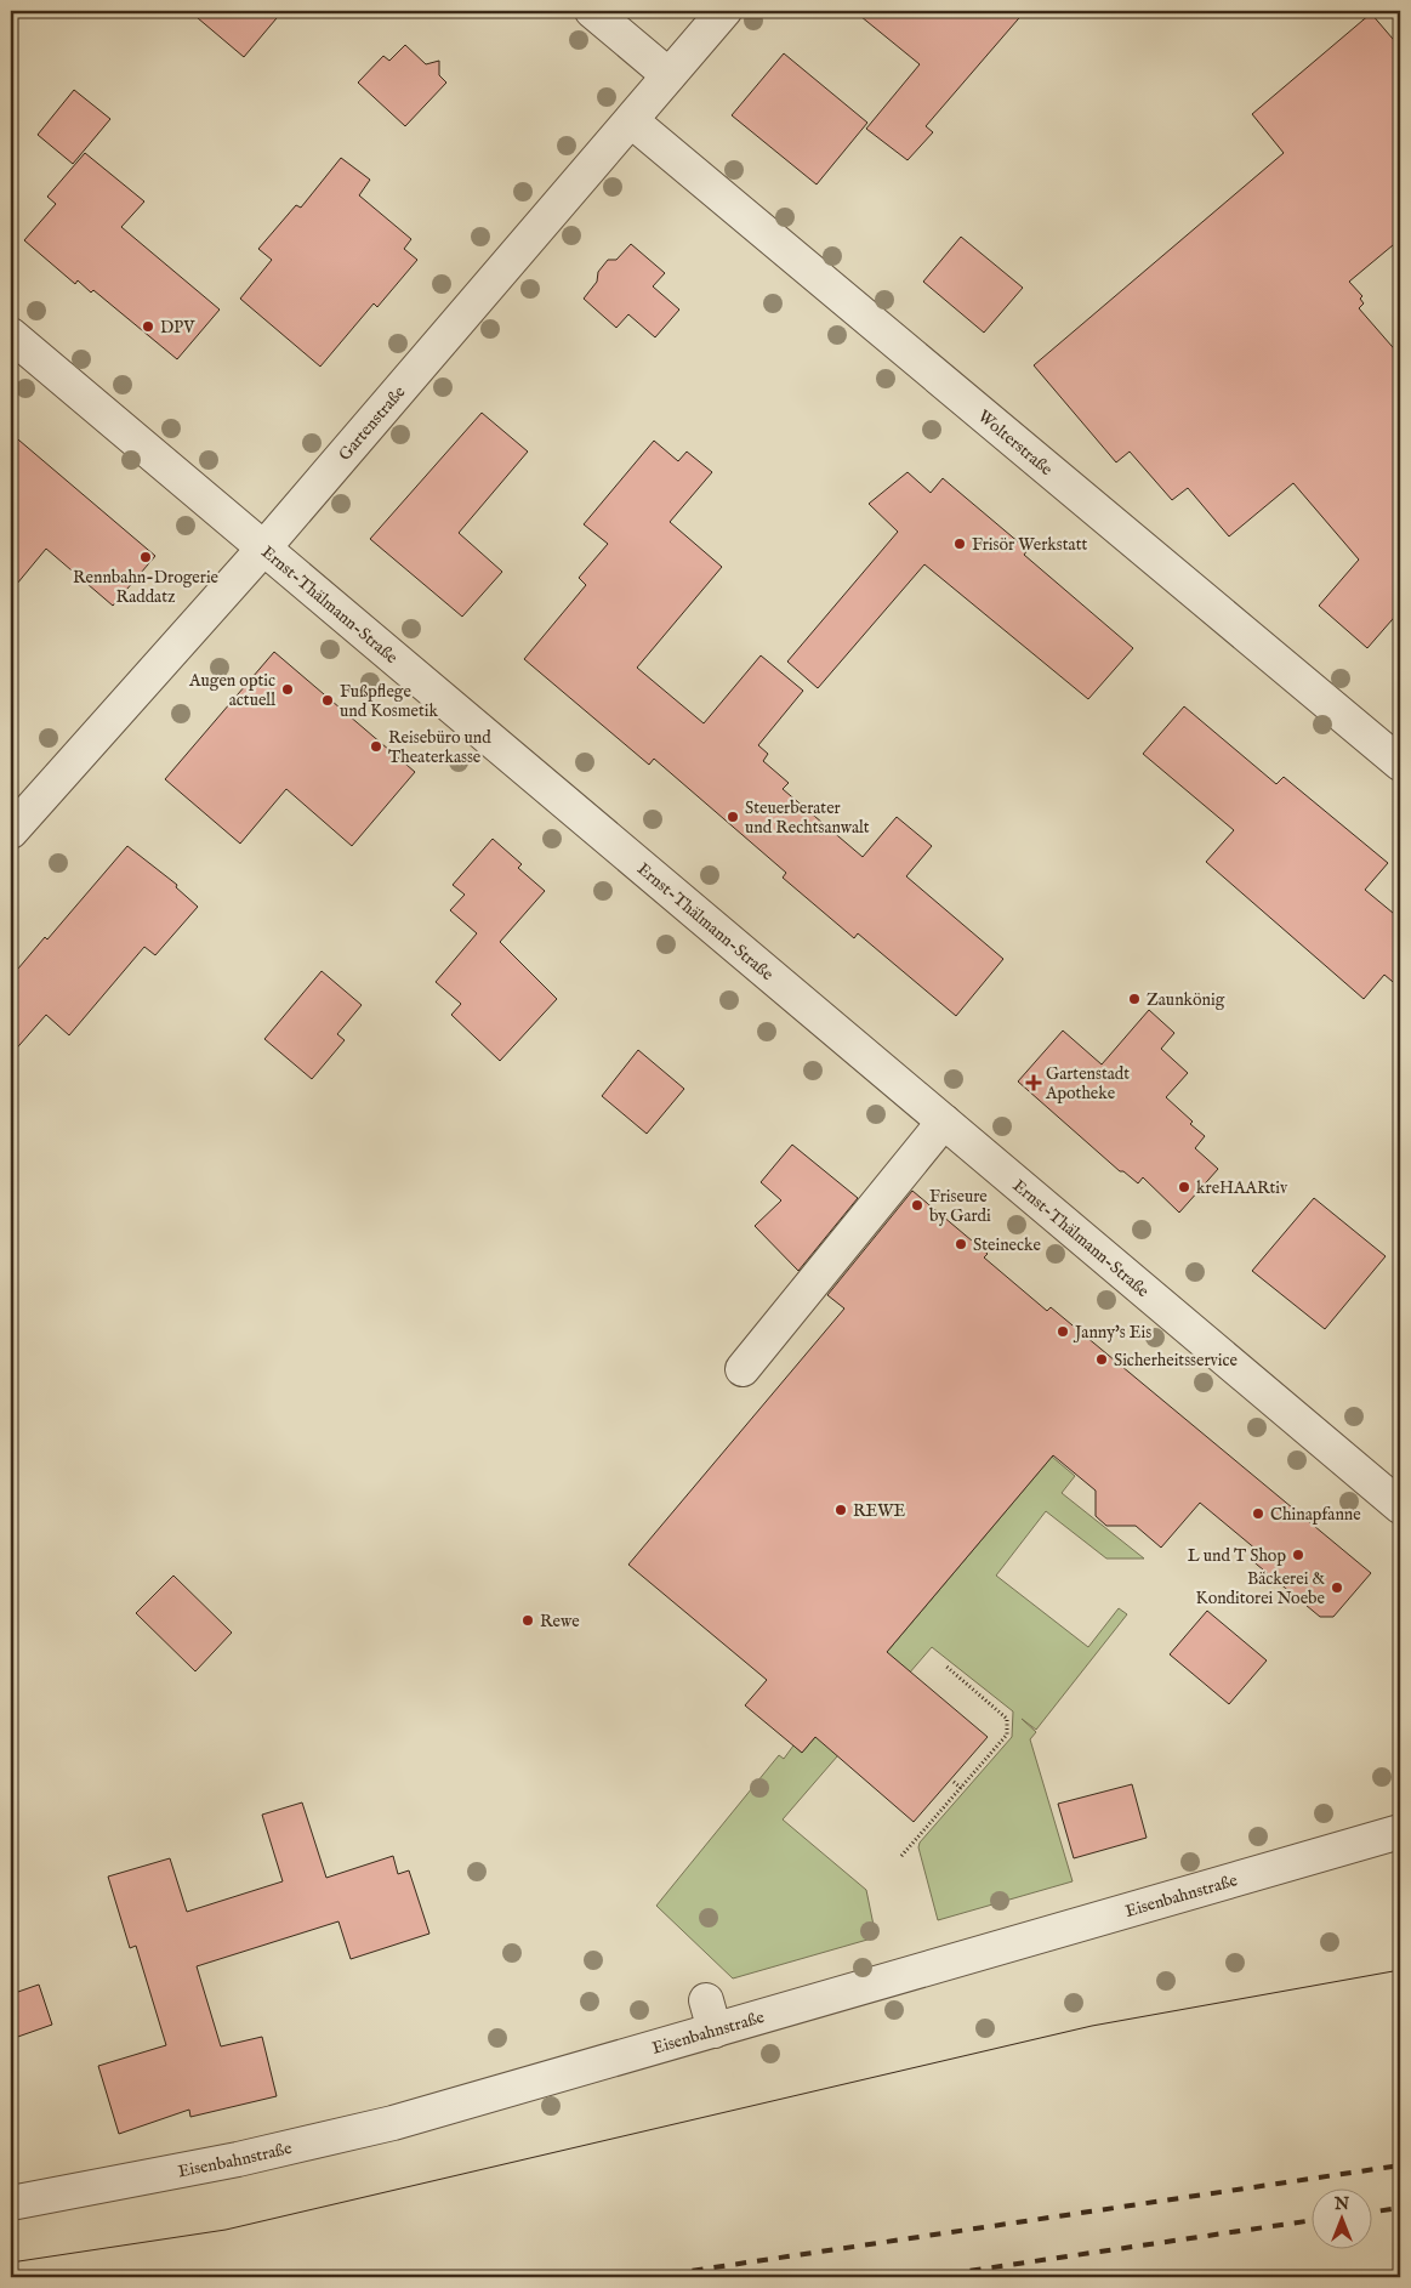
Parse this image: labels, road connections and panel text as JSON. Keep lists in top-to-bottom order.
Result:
{
  "streets": {
    "street": [
      "Gartenstraße",
      "Wolterstraße",
      "Ernst-Thälmann-Straße",
      "Eisenbahnstraße"
    ]
  },
  "crossings": [
    ["Gartenstraße", "Wolterstraße"],
    ["Gartenstraße", "Ernst-Thälmann-Straße"]
  ],
  "places": {
    "other": [
      "DPV",
      "Frisör Werkstatt",
      "Rennbahn-Drogerie Raddatz",
      "Augen optic actuell",
      "Fußpflege und Kosmetik",
      "Reisebüro und Theaterkasse",
      "Steuerberater und Rechtsanwalt",
      "Zaunkönig",
      "kreHAARtiv",
      "Friseure by Gardi",
      "Steinecke",
      "Janny's Eis",
      "Sicherheitsservice",
      "REWE",
      "Chinapfanne",
      "L und T Shop",
      "Bäckerei & Konditorei Noebe",
      "Rewe"
    ],
    "health": ["Gartenstadt Apotheke"]
  },
  "north": "top"
}
